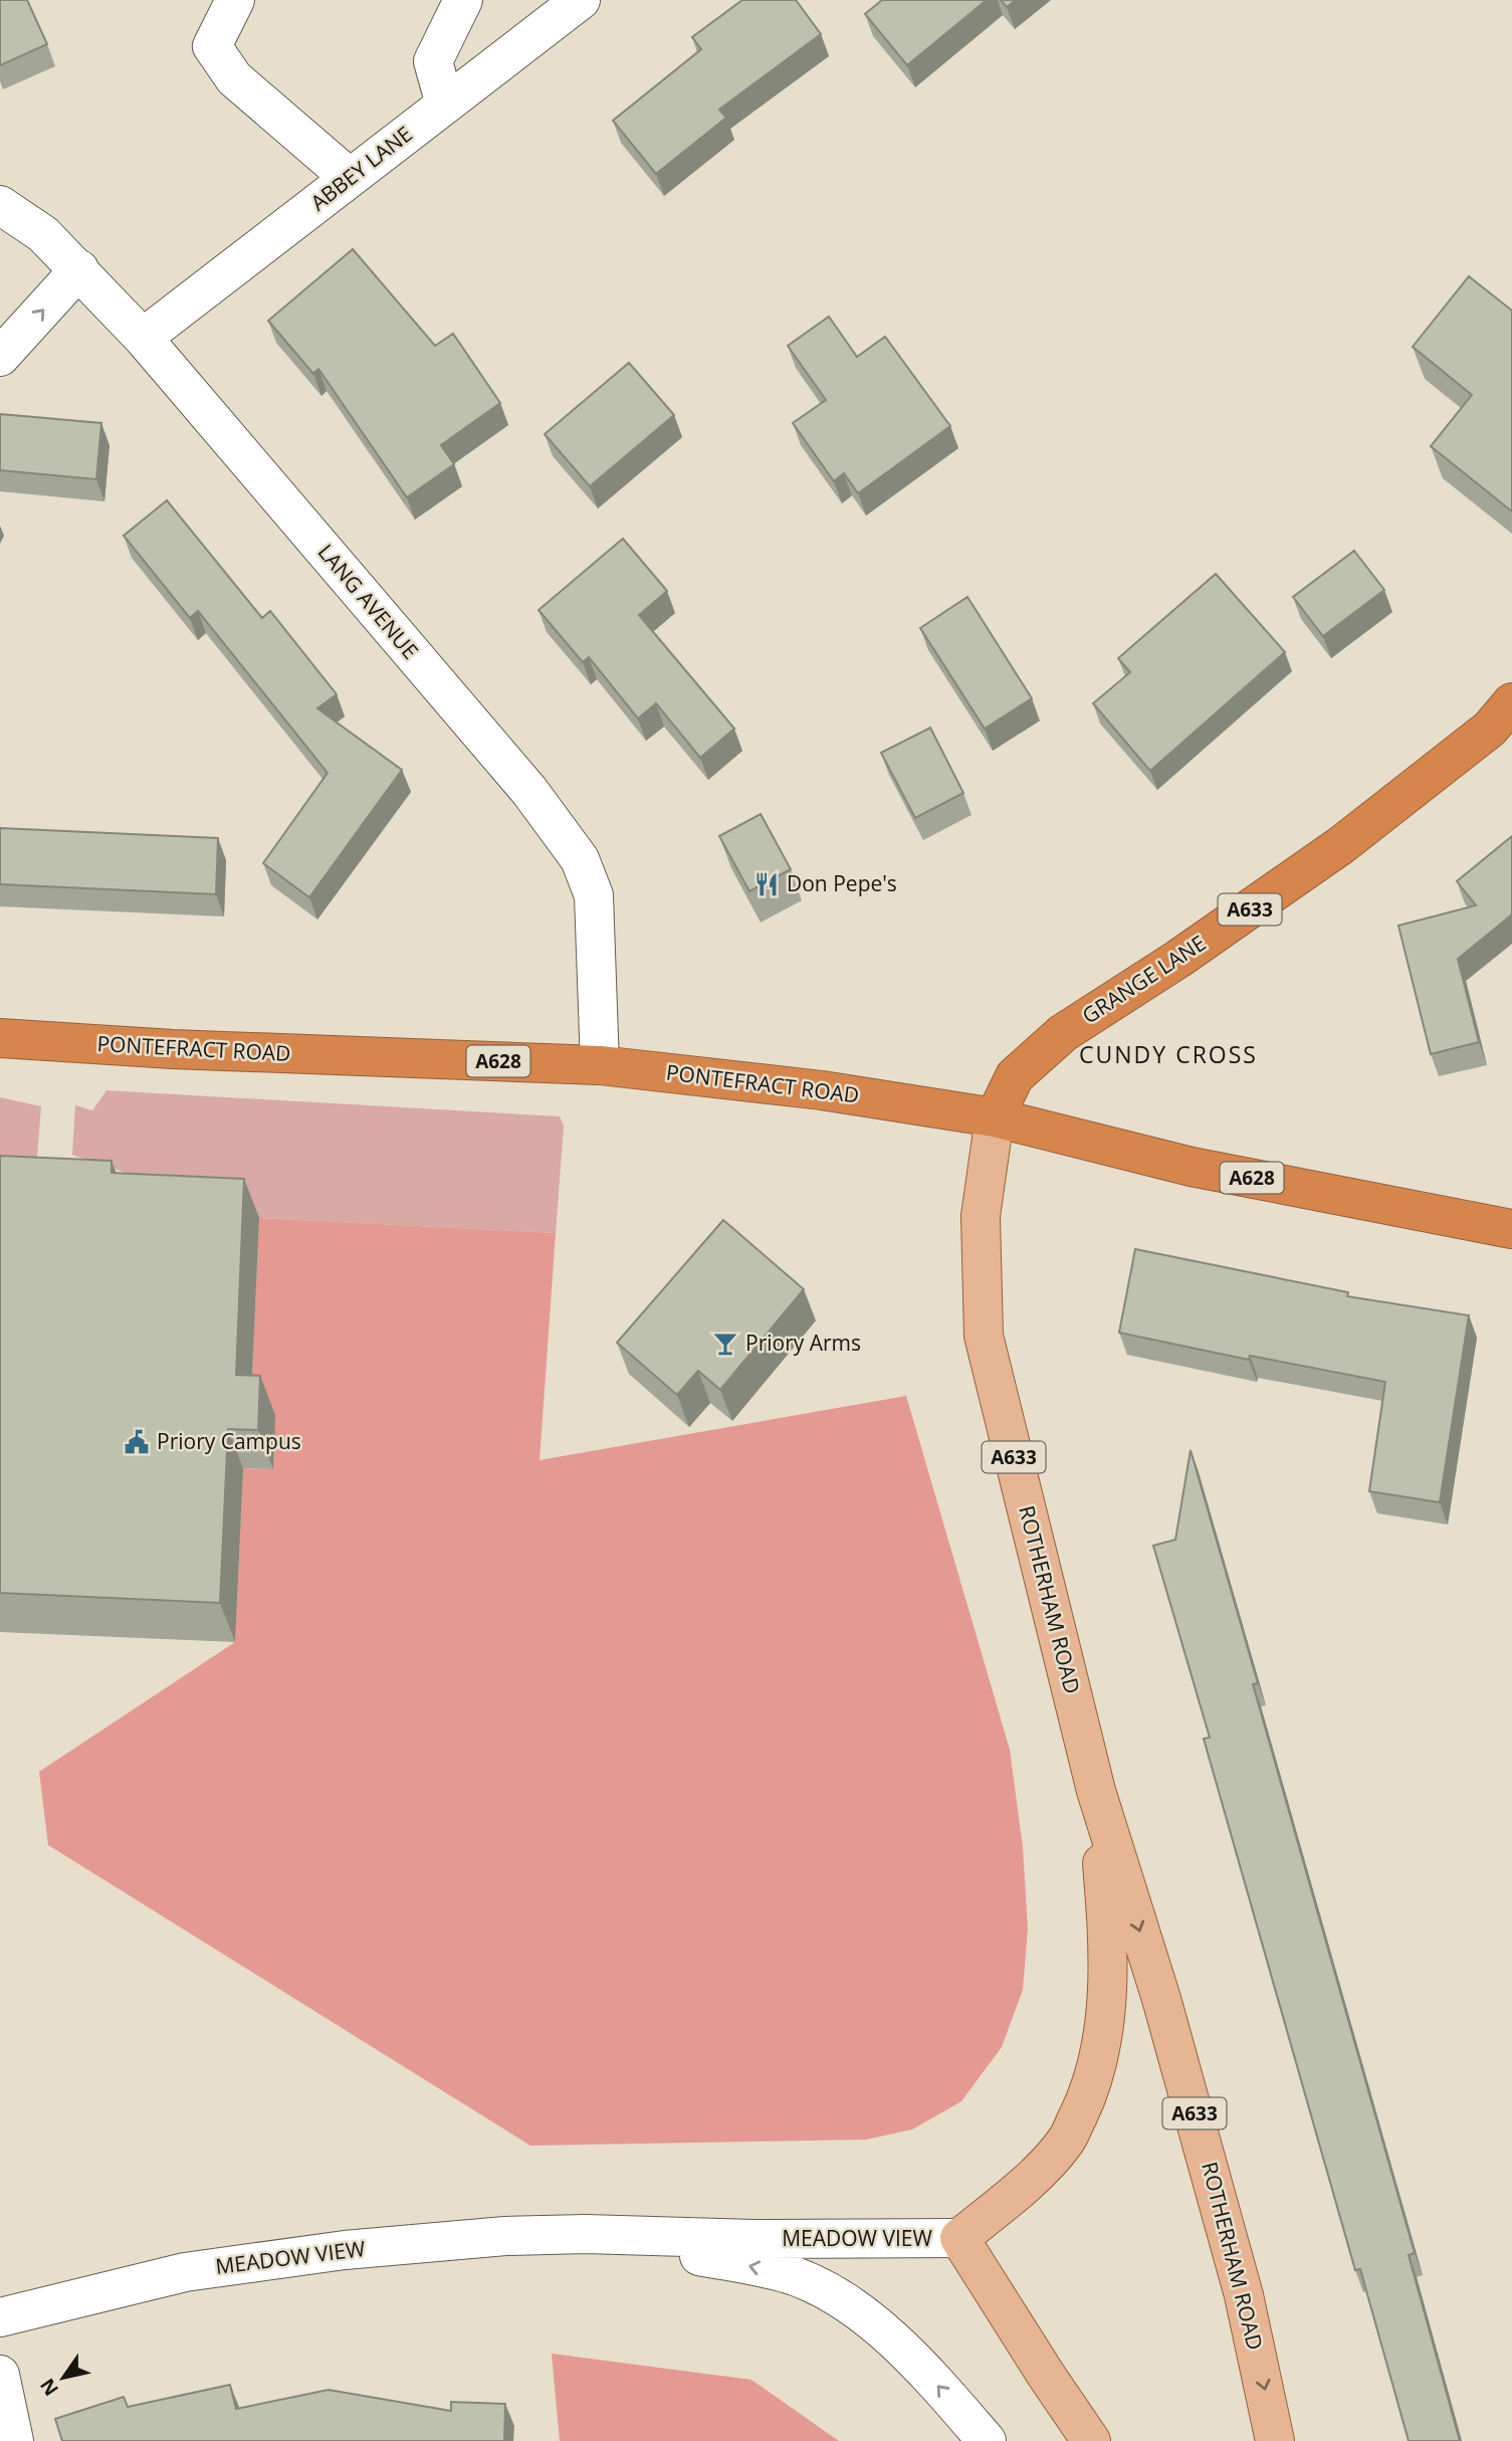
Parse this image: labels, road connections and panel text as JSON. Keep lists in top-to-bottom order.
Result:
{
  "streets": {
    "highway": [
      "A633",
      "GRANGE LANE",
      "PONTEFRACT ROAD",
      "A628"
    ],
    "main road": ["ROTHERHAM ROAD"],
    "street": ["ABBEY LANE", "LANG AVENUE", "MEADOW VIEW"]
  },
  "crossings": [
    ["ABBEY LANE", "LANG AVENUE"],
    ["LANG AVENUE", "PONTEFRACT ROAD"],
    ["GRANGE LANE", "PONTEFRACT ROAD"],
    ["GRANGE LANE", "ROTHERHAM ROAD"],
    ["PONTEFRACT ROAD", "ROTHERHAM ROAD"],
    ["ROTHERHAM ROAD", "MEADOW VIEW"]
  ],
  "districts": ["CUNDY CROSS"],
  "places": {
    "restaurant": ["Don Pepe's"],
    "bar": ["Priory Arms"],
    "public building": ["Priory Campus"]
  },
  "north": "bottom left"
}
